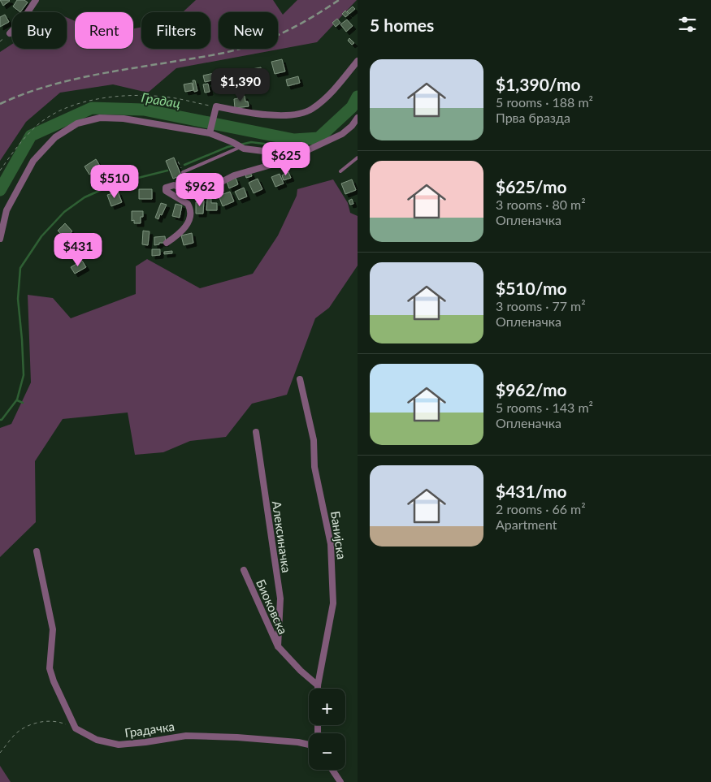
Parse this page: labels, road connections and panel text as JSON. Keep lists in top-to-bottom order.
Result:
{
  "streets": {
    "street": [
      "Банијска",
      "Алексиначка",
      "Биоковска",
      "Градачка"
    ]
  },
  "crossings": [
    ["Банијска", "Биоковска"],
    ["Алексиначка", "Биоковска"]
  ],
  "water": ["Градац"],
  "page": {
    "heading": "5 homes",
    "chip": [
      "Buy",
      "Rent",
      "Filters",
      "New"
    ],
    "list": [
      {
        "name": "$1,390/mo",
        "note": "5 rooms · 188 m² · Прва бразда"
      },
      {
        "name": "$625/mo",
        "note": "3 rooms · 80 m² · Опленачка"
      },
      {
        "name": "$510/mo",
        "note": "3 rooms · 77 m² · Опленачка"
      },
      {
        "name": "$962/mo",
        "note": "5 rooms · 143 m² · Опленачка"
      },
      {
        "name": "$431/mo",
        "note": "2 rooms · 66 m² · Apartment"
      }
    ],
    "price": [
      "$1,390",
      "$625",
      "$510",
      "$962",
      "$431"
    ],
    "map_buttons": ["+", "−"]
  }
}
